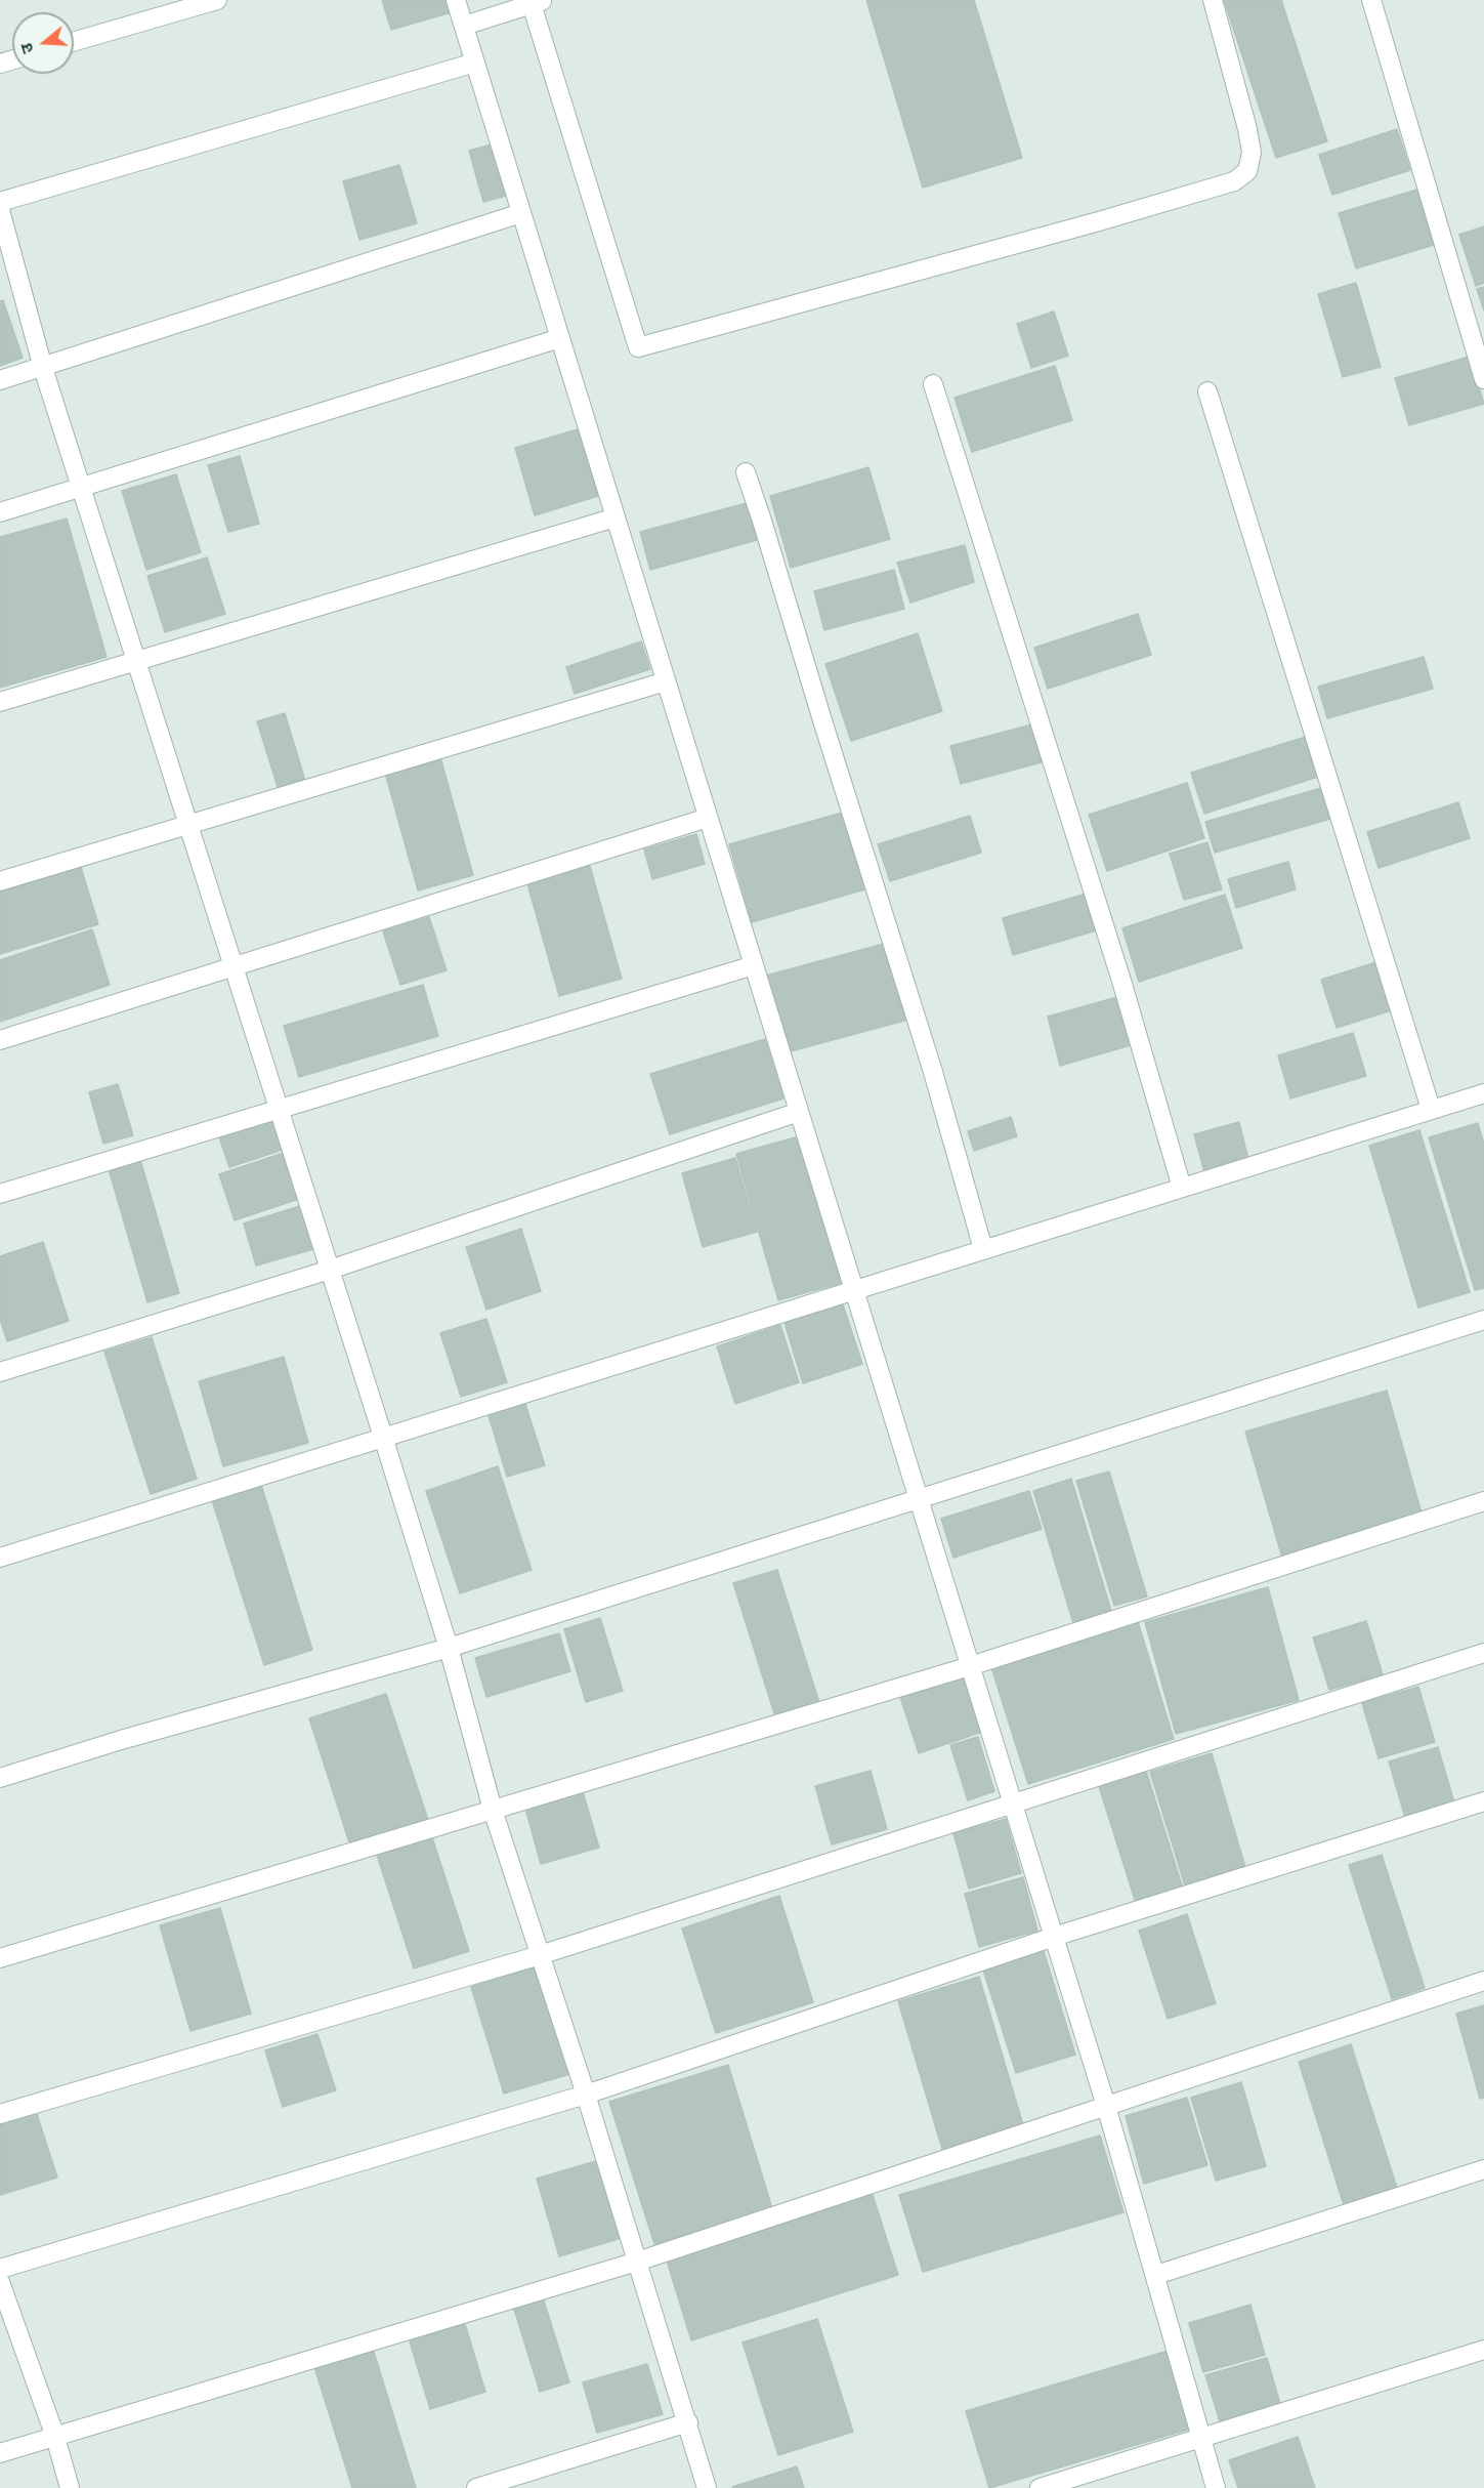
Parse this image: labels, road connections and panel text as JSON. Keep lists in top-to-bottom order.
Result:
{
  "north": "left"
}
